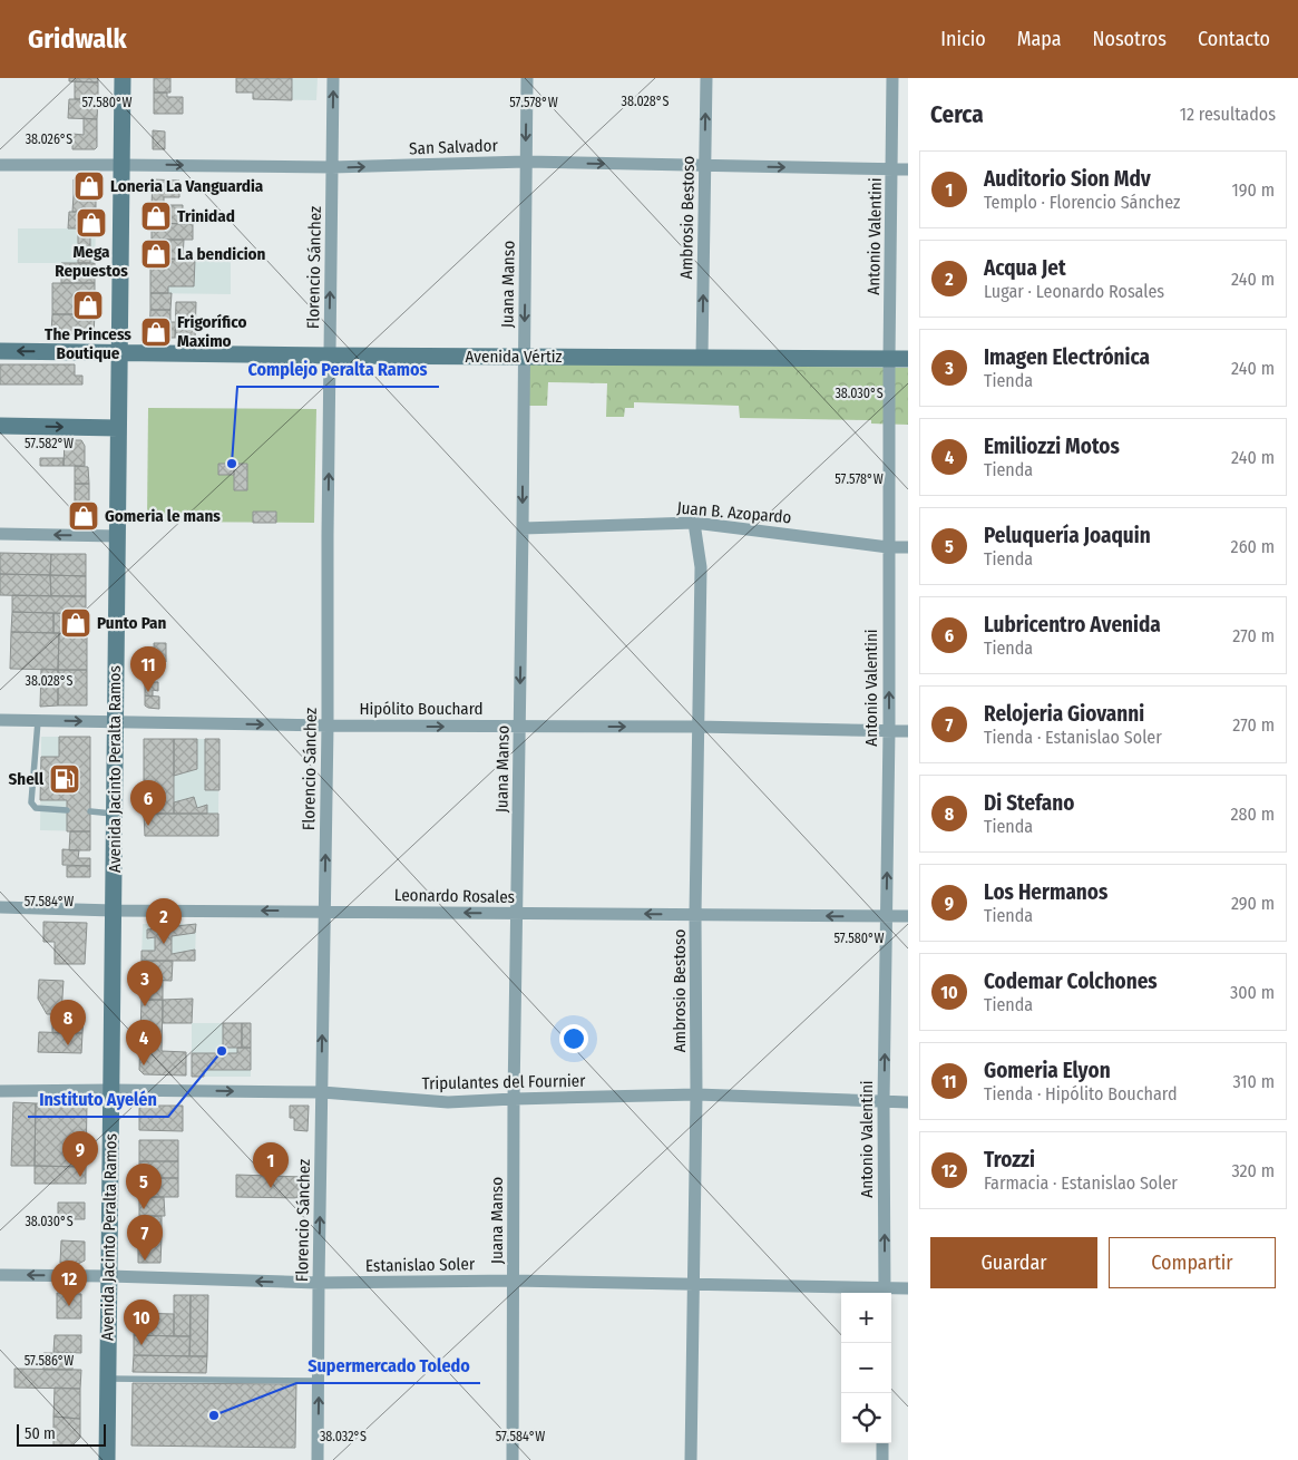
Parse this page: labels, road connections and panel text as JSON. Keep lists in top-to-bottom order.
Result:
{
  "streets": {
    "main road": ["Avenida Vértiz", "Avenida Jacinto Peralta Ramos"],
    "street": [
      "San Salvador",
      "Ambrosio Bestoso",
      "Antonio Valentini",
      "Florencio Sánchez",
      "Juana Manso",
      "Juan B. Azopardo",
      "Hipólito Bouchard",
      "Leonardo Rosales",
      "Tripulantes del Fournier",
      "Estanislao Soler"
    ]
  },
  "crossings": [
    ["San Salvador", "Ambrosio Bestoso"],
    ["San Salvador", "Antonio Valentini"],
    ["San Salvador", "Florencio Sánchez"],
    ["San Salvador", "Juana Manso"],
    ["San Salvador", "Avenida Jacinto Peralta Ramos"],
    ["Ambrosio Bestoso", "Avenida Vértiz"],
    ["Ambrosio Bestoso", "Juan B. Azopardo"],
    ["Ambrosio Bestoso", "Hipólito Bouchard"],
    ["Ambrosio Bestoso", "Leonardo Rosales"],
    ["Ambrosio Bestoso", "Tripulantes del Fournier"],
    ["Ambrosio Bestoso", "Estanislao Soler"],
    ["Antonio Valentini", "Avenida Vértiz"],
    ["Antonio Valentini", "Juan B. Azopardo"],
    ["Antonio Valentini", "Hipólito Bouchard"],
    ["Antonio Valentini", "Leonardo Rosales"],
    ["Antonio Valentini", "Tripulantes del Fournier"],
    ["Antonio Valentini", "Estanislao Soler"],
    ["Florencio Sánchez", "Avenida Vértiz"],
    ["Florencio Sánchez", "Hipólito Bouchard"],
    ["Florencio Sánchez", "Leonardo Rosales"],
    ["Florencio Sánchez", "Tripulantes del Fournier"],
    ["Florencio Sánchez", "Estanislao Soler"],
    ["Juana Manso", "Avenida Vértiz"],
    ["Juana Manso", "Juan B. Azopardo"],
    ["Juana Manso", "Hipólito Bouchard"],
    ["Juana Manso", "Leonardo Rosales"],
    ["Juana Manso", "Tripulantes del Fournier"],
    ["Juana Manso", "Estanislao Soler"],
    ["Avenida Vértiz", "Avenida Jacinto Peralta Ramos"],
    ["Hipólito Bouchard", "Avenida Jacinto Peralta Ramos"],
    ["Avenida Jacinto Peralta Ramos", "Leonardo Rosales"],
    ["Avenida Jacinto Peralta Ramos", "Tripulantes del Fournier"],
    ["Avenida Jacinto Peralta Ramos", "Estanislao Soler"]
  ],
  "one_way": [
    "San Salvador",
    "Antonio Valentini",
    "Florencio Sánchez",
    "Juana Manso",
    "Hipólito Bouchard",
    "Leonardo Rosales",
    "Estanislao Soler"
  ],
  "places": {
    "shop": [
      "Loneria La Vanguardia",
      "Trinidad",
      "Mega Repuestos",
      "La bendicion",
      "The Princess Boutique",
      "Frigorífico Maximo",
      "Gomeria le mans",
      "Punto Pan"
    ],
    "other": ["Complejo Peralta Ramos", "Instituto Ayelén", "Supermercado Toledo"],
    "fuel station": ["Shell"]
  },
  "scale_bar": "50 m",
  "page": {
    "header": "Gridwalk",
    "nav": [
      "Inicio",
      "Mapa",
      "Nosotros",
      "Contacto"
    ],
    "heading": ["Cerca", "12 resultados"],
    "list": [
      {
        "mark": "1",
        "name": "Auditorio Sion Mdv",
        "note": "Templo · Florencio Sánchez",
        "value": "190 m"
      },
      {
        "mark": "2",
        "name": "Acqua Jet",
        "note": "Lugar · Leonardo Rosales",
        "value": "240 m"
      },
      {
        "mark": "3",
        "name": "Imagen Electrónica",
        "note": "Tienda",
        "value": "240 m"
      },
      {
        "mark": "4",
        "name": "Emiliozzi Motos",
        "note": "Tienda",
        "value": "240 m"
      },
      {
        "mark": "5",
        "name": "Peluquería Joaquin",
        "note": "Tienda",
        "value": "260 m"
      },
      {
        "mark": "6",
        "name": "Lubricentro Avenida",
        "note": "Tienda",
        "value": "270 m"
      },
      {
        "mark": "7",
        "name": "Relojeria Giovanni",
        "note": "Tienda · Estanislao Soler",
        "value": "270 m"
      },
      {
        "mark": "8",
        "name": "Di Stefano",
        "note": "Tienda",
        "value": "280 m"
      },
      {
        "mark": "9",
        "name": "Los Hermanos",
        "note": "Tienda",
        "value": "290 m"
      },
      {
        "mark": "10",
        "name": "Codemar Colchones",
        "note": "Tienda",
        "value": "300 m"
      },
      {
        "mark": "11",
        "name": "Gomeria Elyon",
        "note": "Tienda · Hipólito Bouchard",
        "value": "310 m"
      },
      {
        "mark": "12",
        "name": "Trozzi",
        "note": "Farmacia · Estanislao Soler",
        "value": "320 m"
      }
    ],
    "pins": [
      "11",
      "6",
      "2",
      "3",
      "8",
      "4",
      "9",
      "1",
      "5",
      "7",
      "12",
      "10"
    ],
    "buttons": ["Guardar", "Compartir"],
    "map_buttons": ["+", "−"],
    "scale": "50 m"
  },
  "coordinates": [
    "38.028°S",
    "57.580°W",
    "57.578°W",
    "38.026°S",
    "38.030°S",
    "57.582°W",
    "57.584°W",
    "57.586°W",
    "38.032°S"
  ]
}
